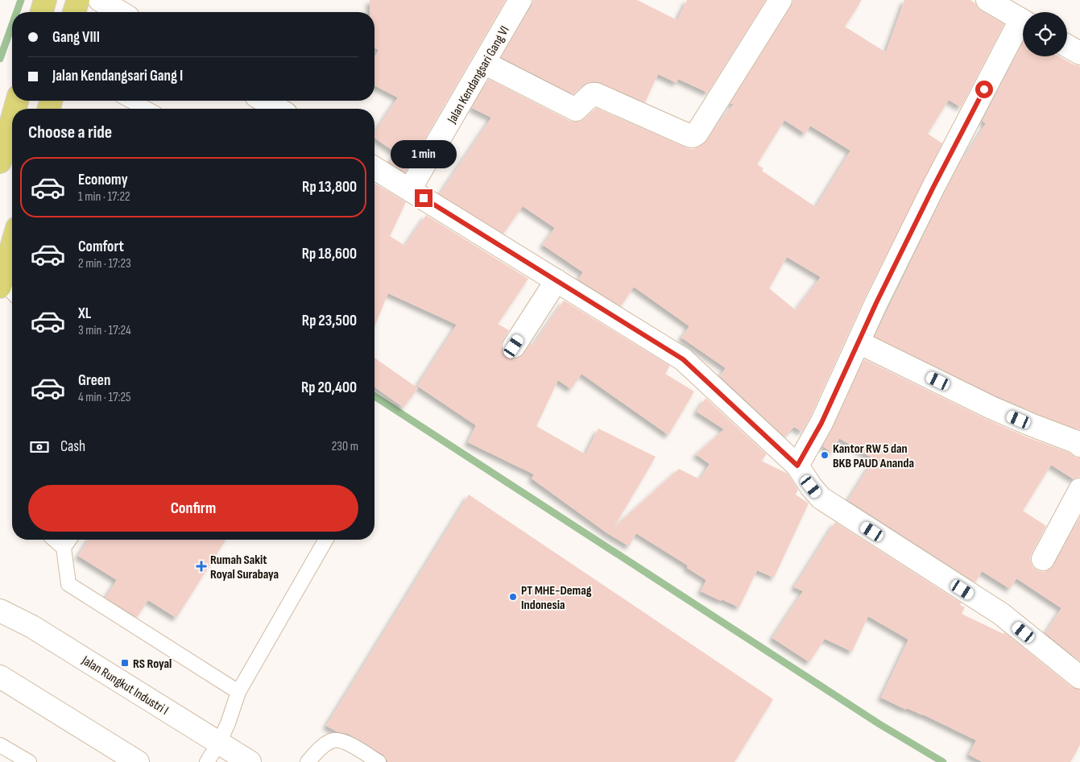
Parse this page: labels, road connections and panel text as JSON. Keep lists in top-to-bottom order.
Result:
{
  "streets": {
    "street": ["Jalan Kendangsari Gang VI", "Jalan Rungkut Industri I"]
  },
  "places": {
    "other": ["Kantor RW 5 dan BKB PAUD Ananda", "PT MHE-Demag Indonesia"],
    "health": ["Rumah Sakit Royal Surabaya"],
    "transit": ["RS Royal"]
  },
  "page": {
    "banner": ["Gang VIII", "Jalan Kendangsari Gang I"],
    "heading": "Choose a ride",
    "bubble": "1 min",
    "list": [
      {
        "name": "Economy",
        "note": "1 min · 17:22",
        "value": "Rp 13,800"
      },
      {
        "name": "Comfort",
        "note": "2 min · 17:23",
        "value": "Rp 18,600"
      },
      {
        "name": "XL",
        "note": "3 min · 17:24",
        "value": "Rp 23,500"
      },
      {
        "name": "Green",
        "note": "4 min · 17:25",
        "value": "Rp 20,400"
      }
    ],
    "pay": ["Cash", "230 m"],
    "buttons": "Confirm"
  }
}
